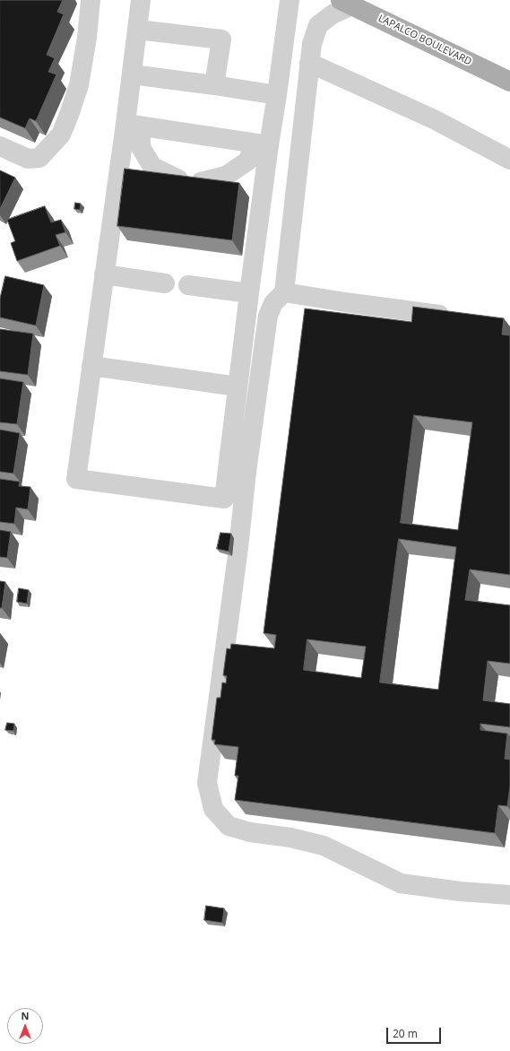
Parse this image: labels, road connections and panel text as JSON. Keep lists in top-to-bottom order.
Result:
{
  "streets": {
    "main road": ["LAPALCO BOULEVARD"]
  },
  "scale_bar": "20 m",
  "north": "top"
}
